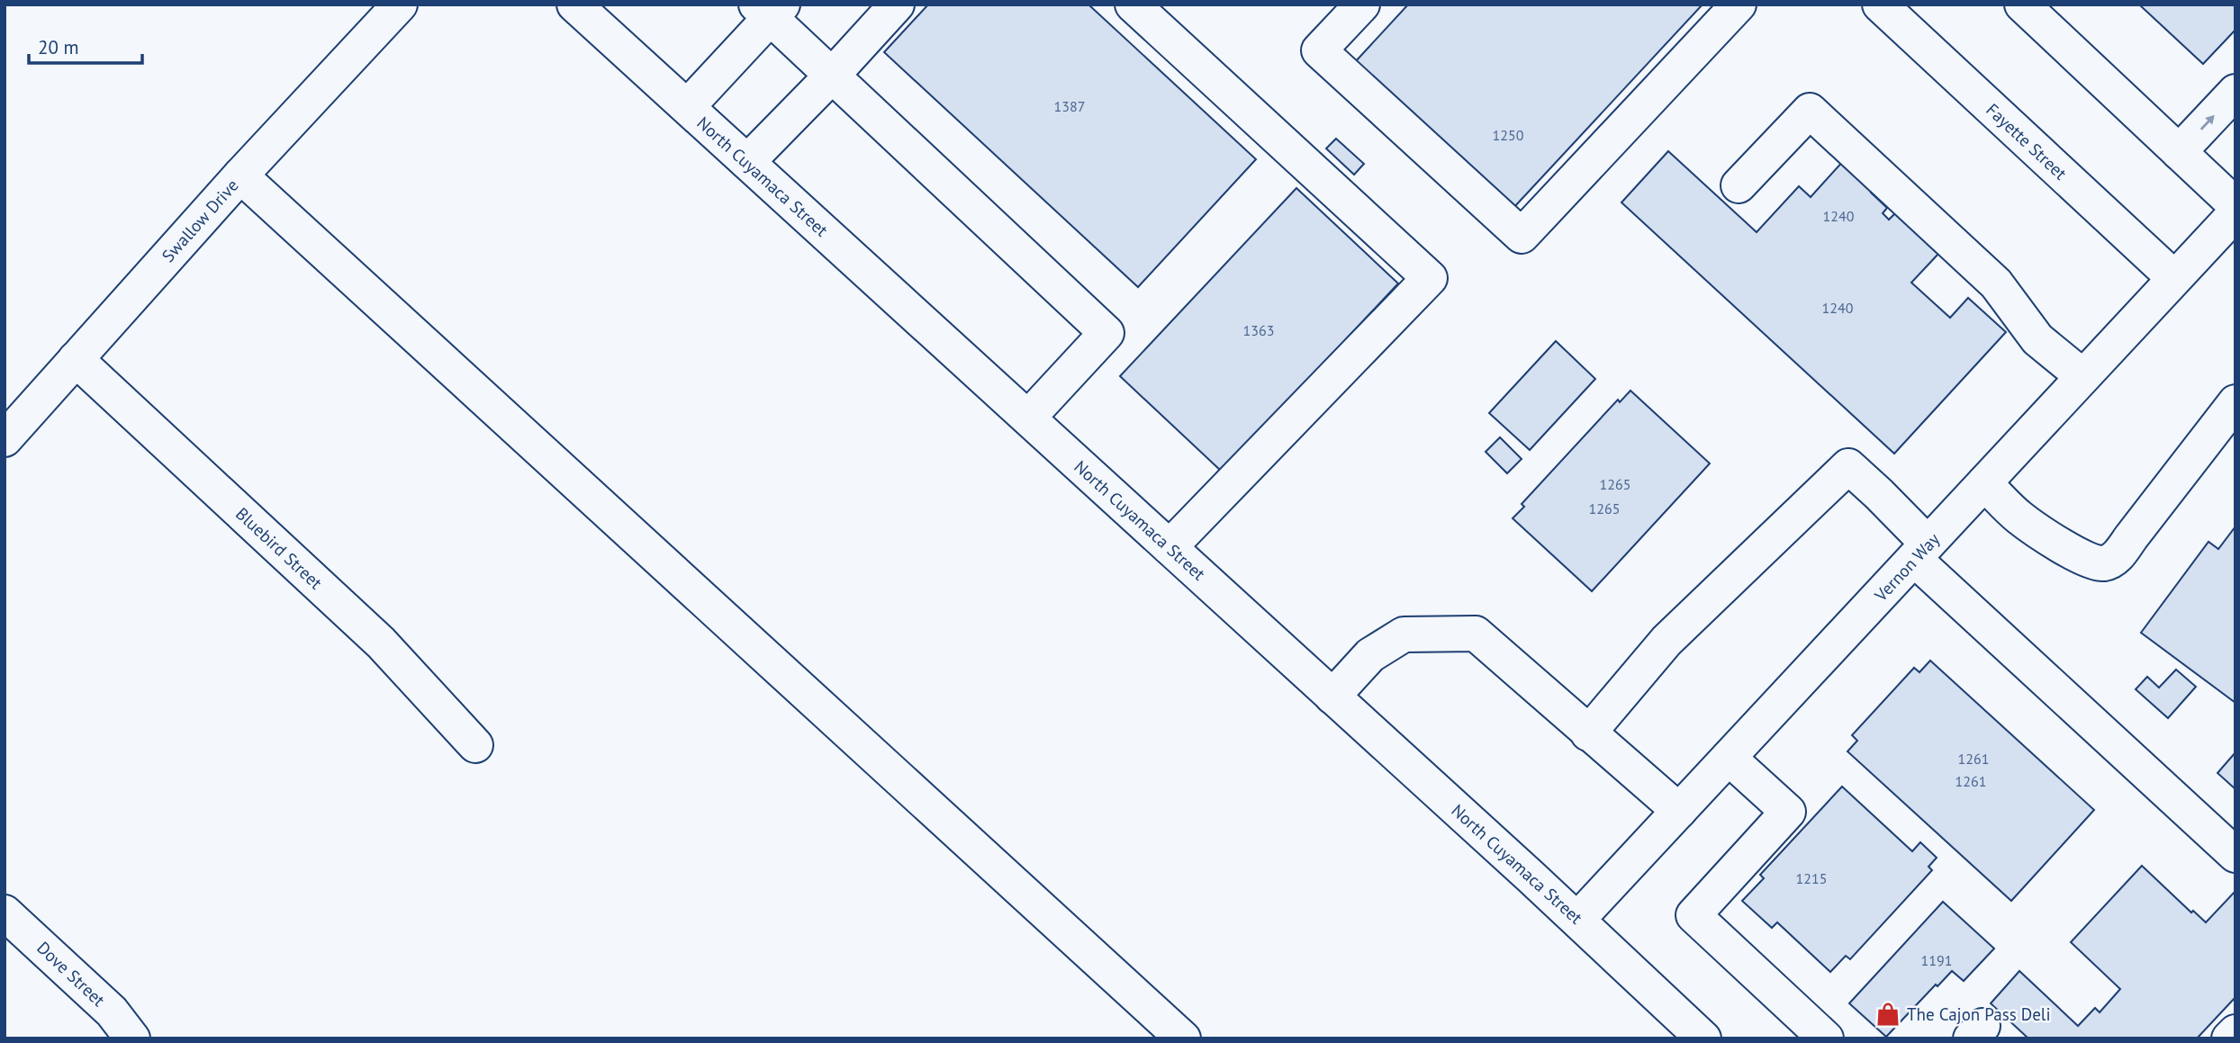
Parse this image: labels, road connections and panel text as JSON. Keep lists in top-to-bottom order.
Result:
{
  "streets": {
    "street": [
      "Fayette Street",
      "North Cuyamaca Street",
      "Swallow Drive",
      "Bluebird Street",
      "Vernon Way",
      "Dove Street"
    ]
  },
  "crossings": [
    ["Fayette Street", "Vernon Way"],
    ["North Cuyamaca Street", "Vernon Way"],
    ["Swallow Drive", "Bluebird Street"]
  ],
  "places": {
    "shop": ["The Cajon Pass Deli"]
  },
  "house_numbers": [
    "1387",
    "1250",
    "1240",
    "1240",
    "1363",
    "1265",
    "1265",
    "1261",
    "1261",
    "1215",
    "1191"
  ],
  "scale_bar": "20 m"
}
